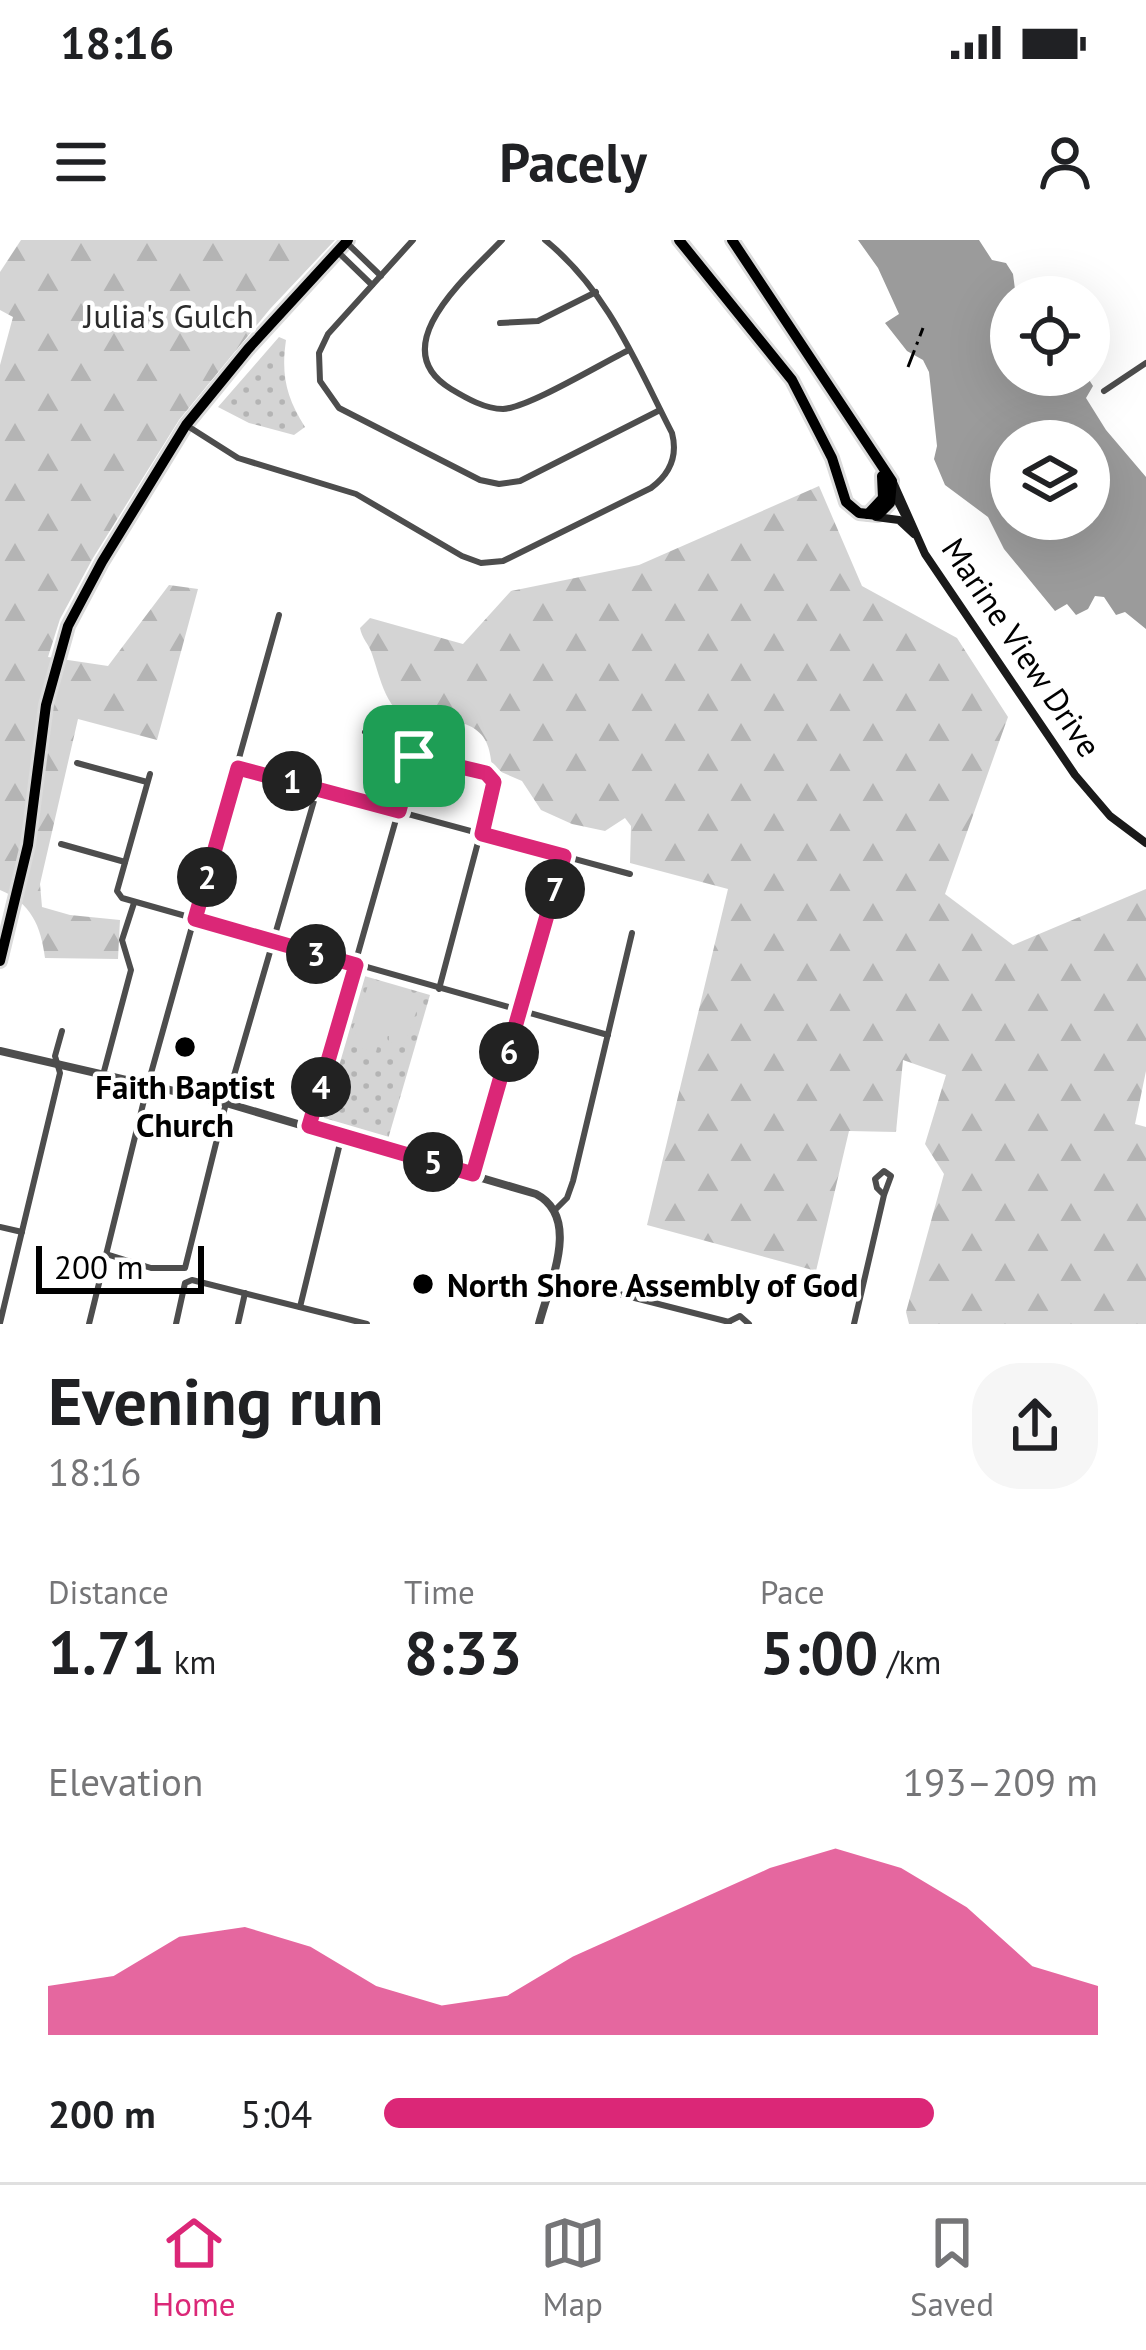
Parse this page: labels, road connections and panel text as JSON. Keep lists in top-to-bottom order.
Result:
{
  "streets": {
    "main road": ["Marine View Drive"]
  },
  "parks": ["Julia's Gulch"],
  "places": ["Faith Baptist Church", "North Shore Assembly of God"],
  "scale_bar": "200 m",
  "page": {
    "status": "18:16",
    "header": "Pacely",
    "pins": [
      "1",
      "2",
      "7",
      "3",
      "6",
      "4",
      "5"
    ],
    "scale": "200 m",
    "heading": ["Evening run", "18:16"],
    "stats": [
      ["Distance", "1.71 km"],
      ["Time", "8:33"],
      ["Pace", "5:00 /km"]
    ],
    "chart": ["Elevation", "193–209 m"],
    "list": [
      {
        "name": "200 m",
        "note": "5:04"
      }
    ],
    "tabs": ["Home", "Map", "Saved"]
  }
}
